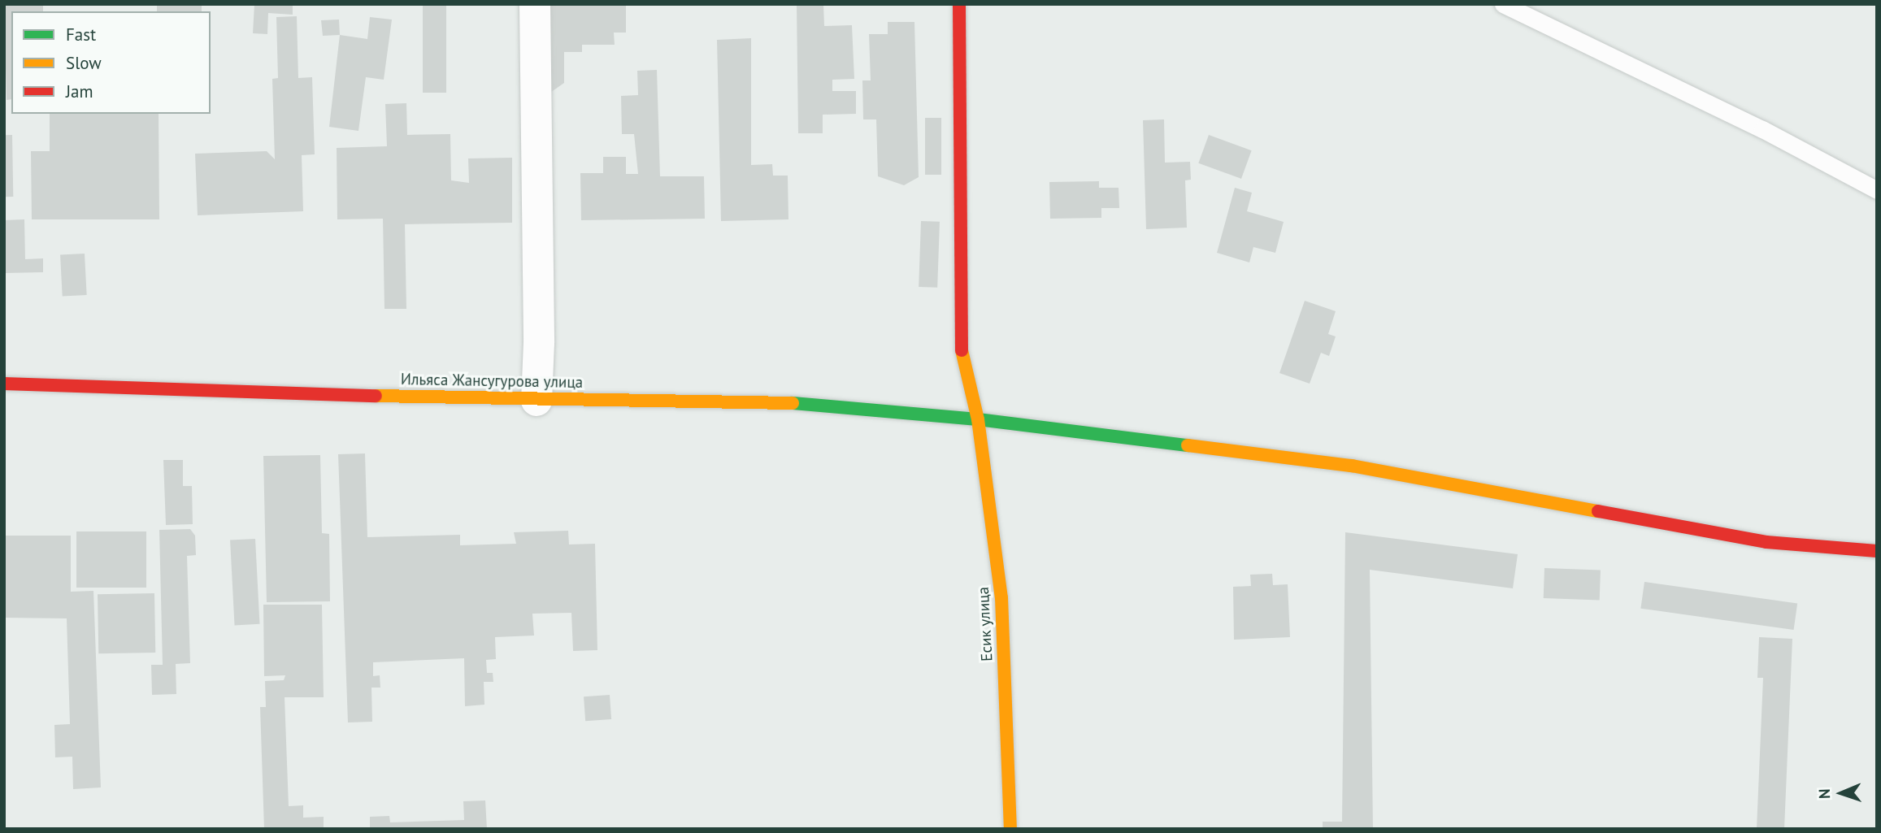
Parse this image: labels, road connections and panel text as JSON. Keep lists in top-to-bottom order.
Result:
{
  "streets": {
    "street": ["Ильяса Жансугурова улица", "Есик улица"]
  },
  "crossings": [
    ["Ильяса Жансугурова улица", "Есик улица"]
  ],
  "legend": ["Fast", "Slow", "Jam"],
  "north": "left"
}
